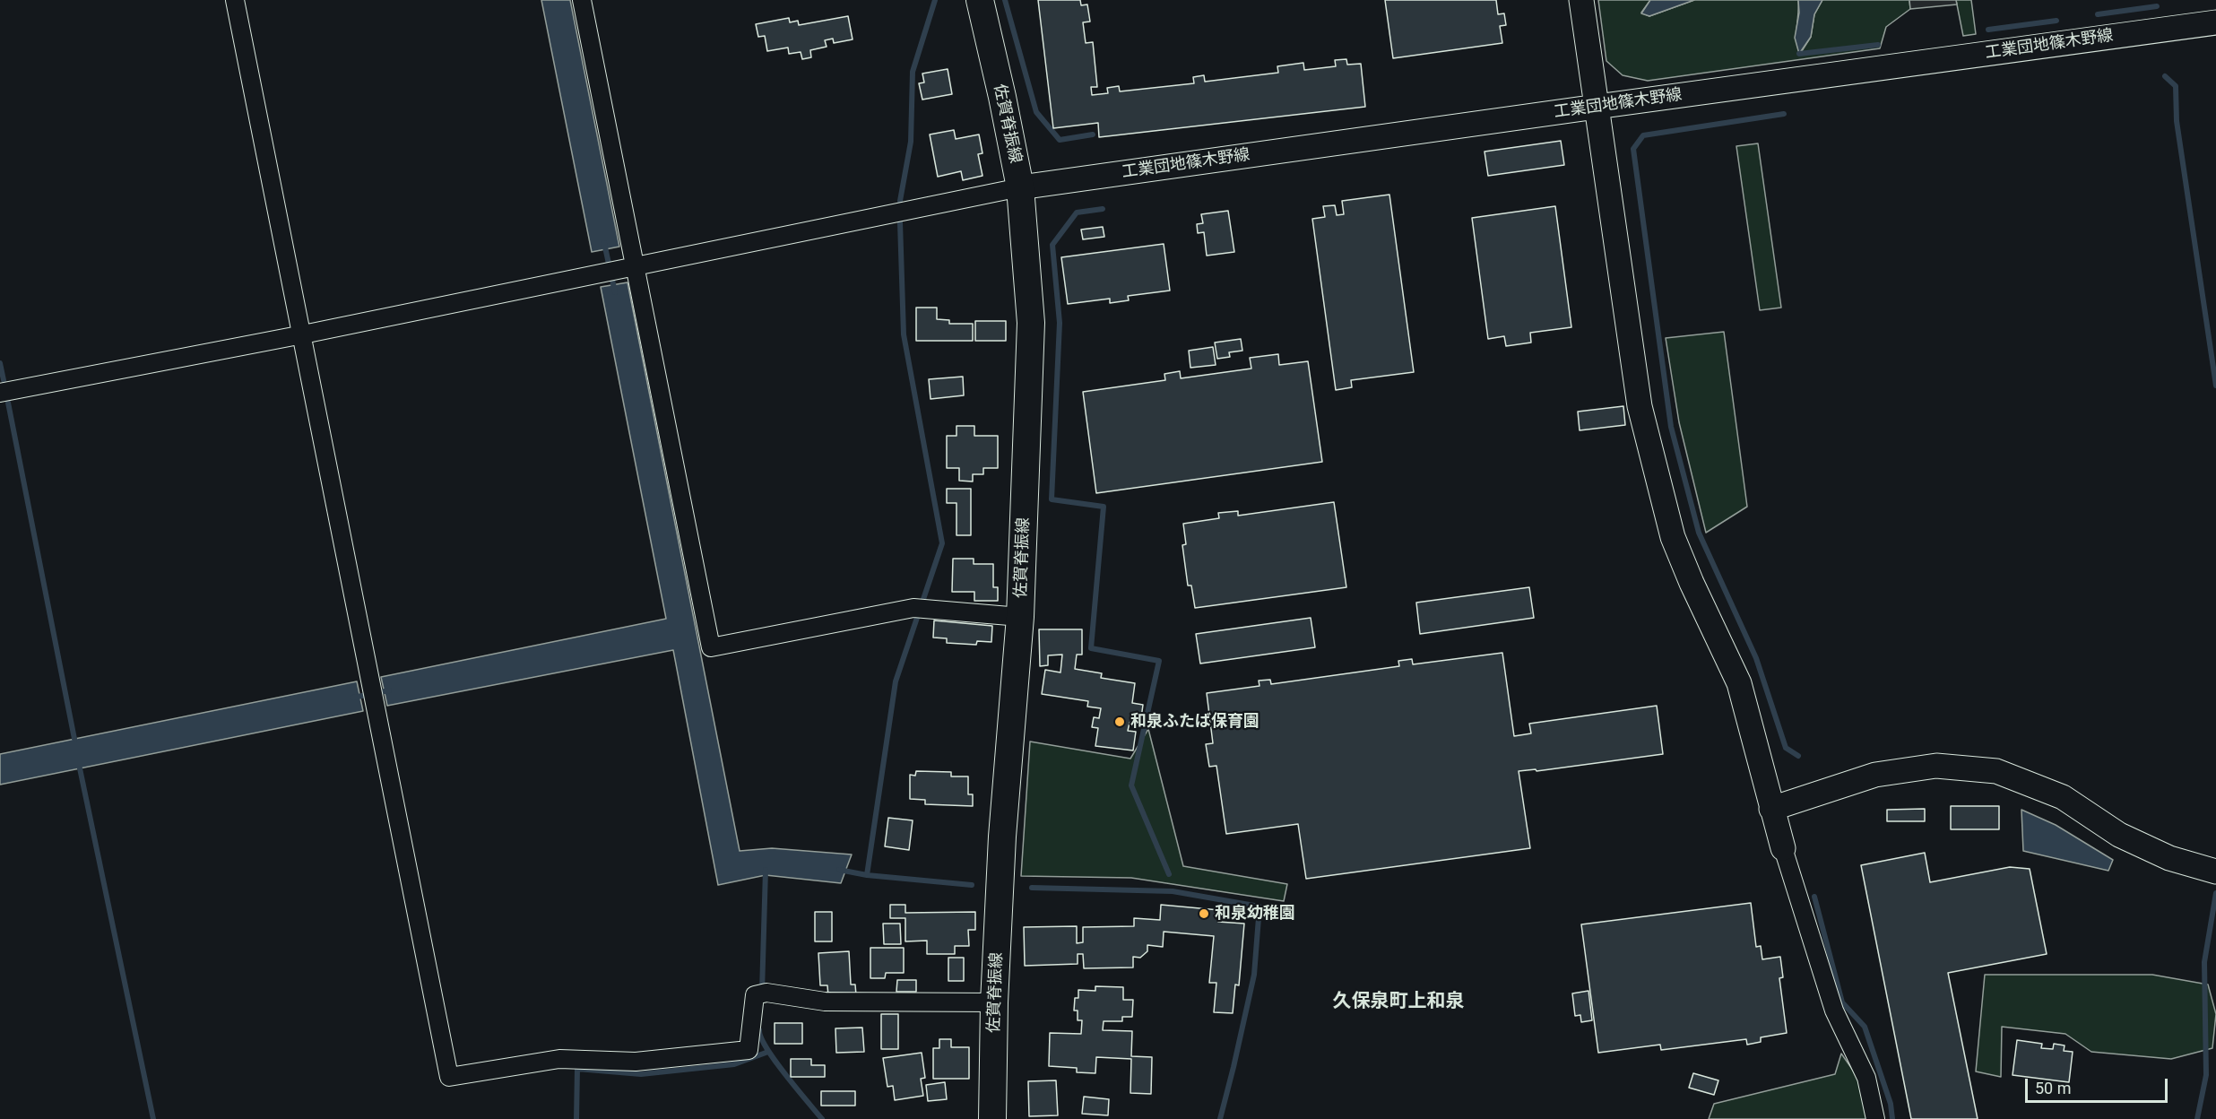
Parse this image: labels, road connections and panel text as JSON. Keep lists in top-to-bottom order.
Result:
{
  "streets": {
    "main road": ["佐賀脊振線"],
    "street": ["工業団地篠木野線"]
  },
  "crossings": [
    ["工業団地篠木野線", "佐賀脊振線"]
  ],
  "districts": ["久保泉町上和泉"],
  "places": ["和泉ふたば保育園", "和泉幼稚園"],
  "scale_bar": "50 m"
}
